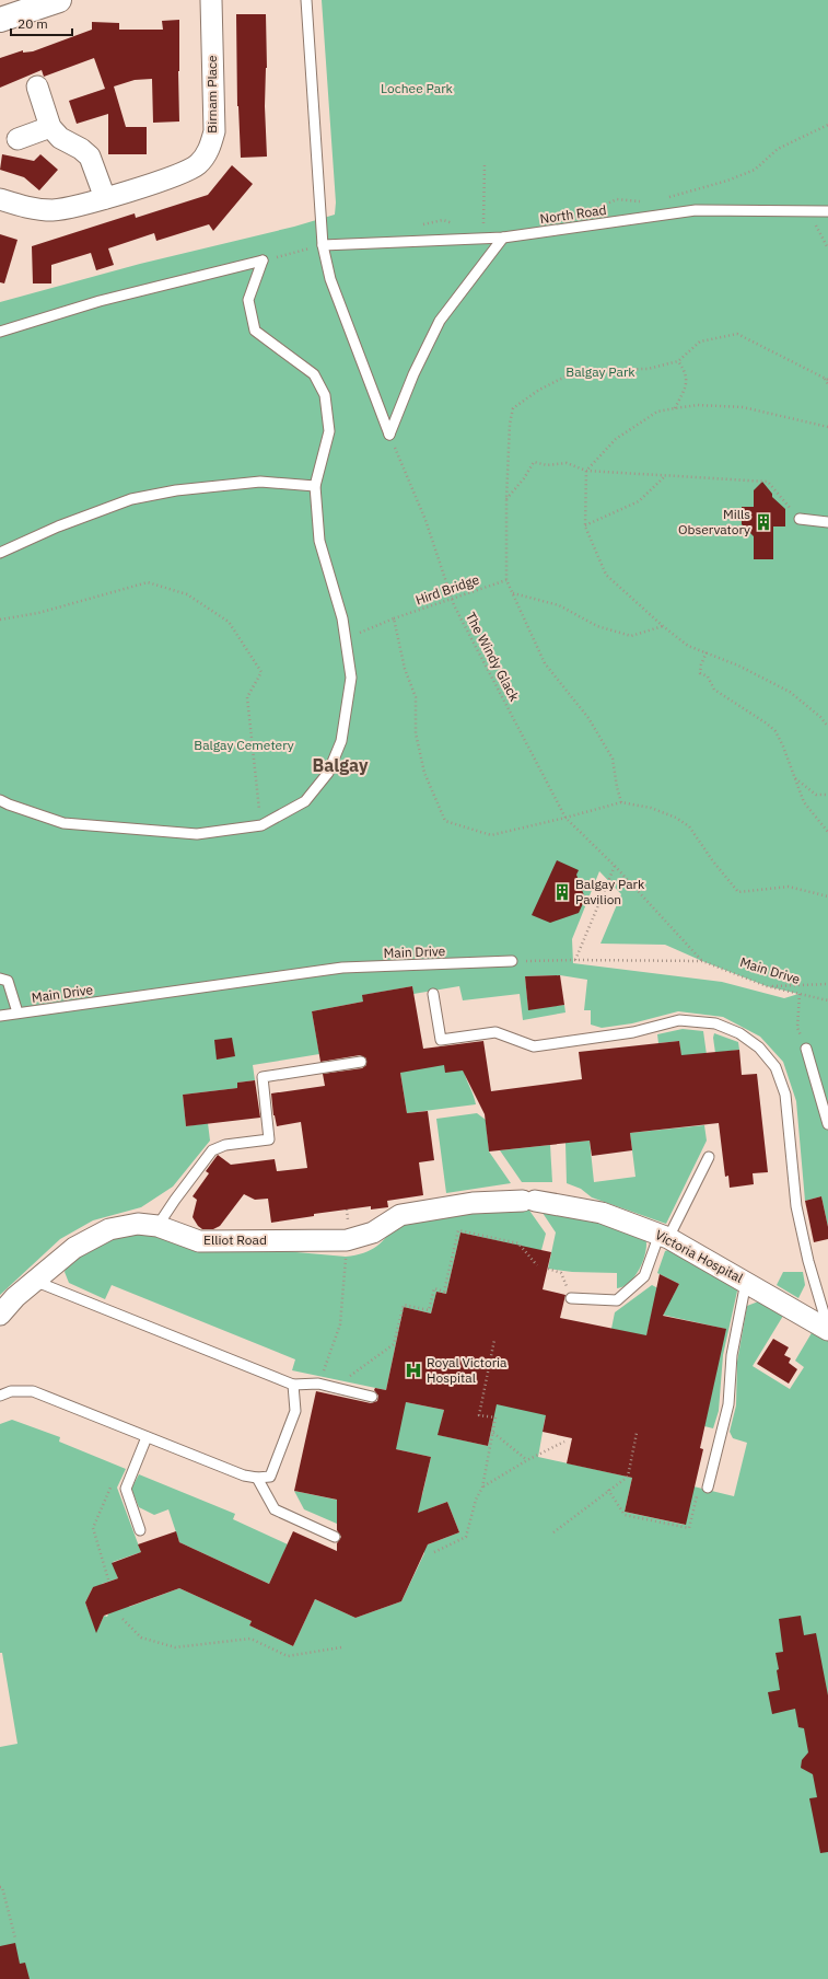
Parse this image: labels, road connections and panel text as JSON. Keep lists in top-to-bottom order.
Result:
{
  "streets": {
    "street": ["Birnam Place", "Elliot Road", "Victoria Hospital"],
    "lane": ["North Road", "Main Drive"],
    "path": ["Hird Bridge", "The Windy Glack"]
  },
  "crossings": [
    ["The Windy Glack", "Main Drive"],
    ["Elliot Road", "Victoria Hospital"]
  ],
  "districts": ["Balgay"],
  "parks": ["Lochee Park", "Balgay Park", "Balgay Cemetery"],
  "places": {
    "building": ["Mills Observatory", "Balgay Park Pavilion"],
    "hospital": ["Royal Victoria Hospital"]
  },
  "scale_bar": "20 m"
}
